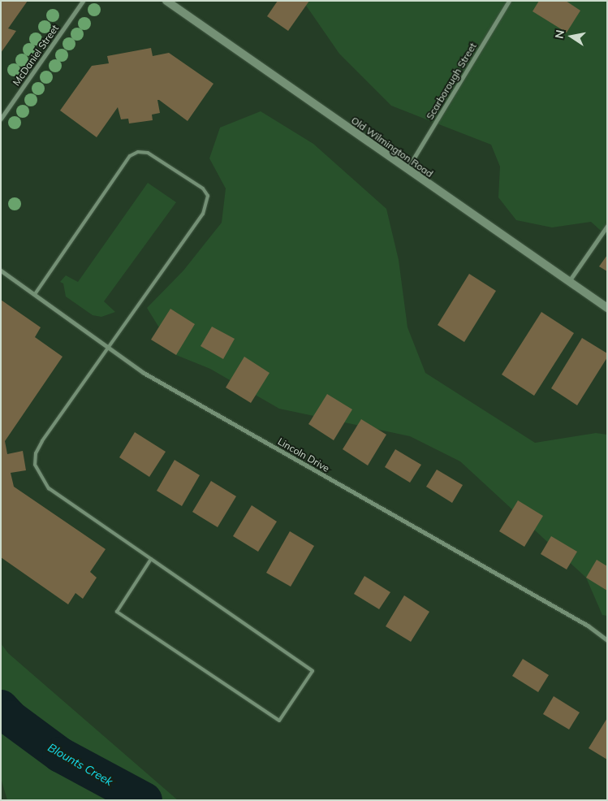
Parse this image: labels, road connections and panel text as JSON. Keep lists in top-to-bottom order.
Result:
{
  "streets": {
    "main road": ["Old Wilmington Road"],
    "street": ["McDaniel Street", "Scarborough Street", "Lincoln Drive"]
  },
  "crossings": [
    ["Scarborough Street", "Old Wilmington Road"]
  ],
  "water": ["Blounts Creek"],
  "north": "left"
}
